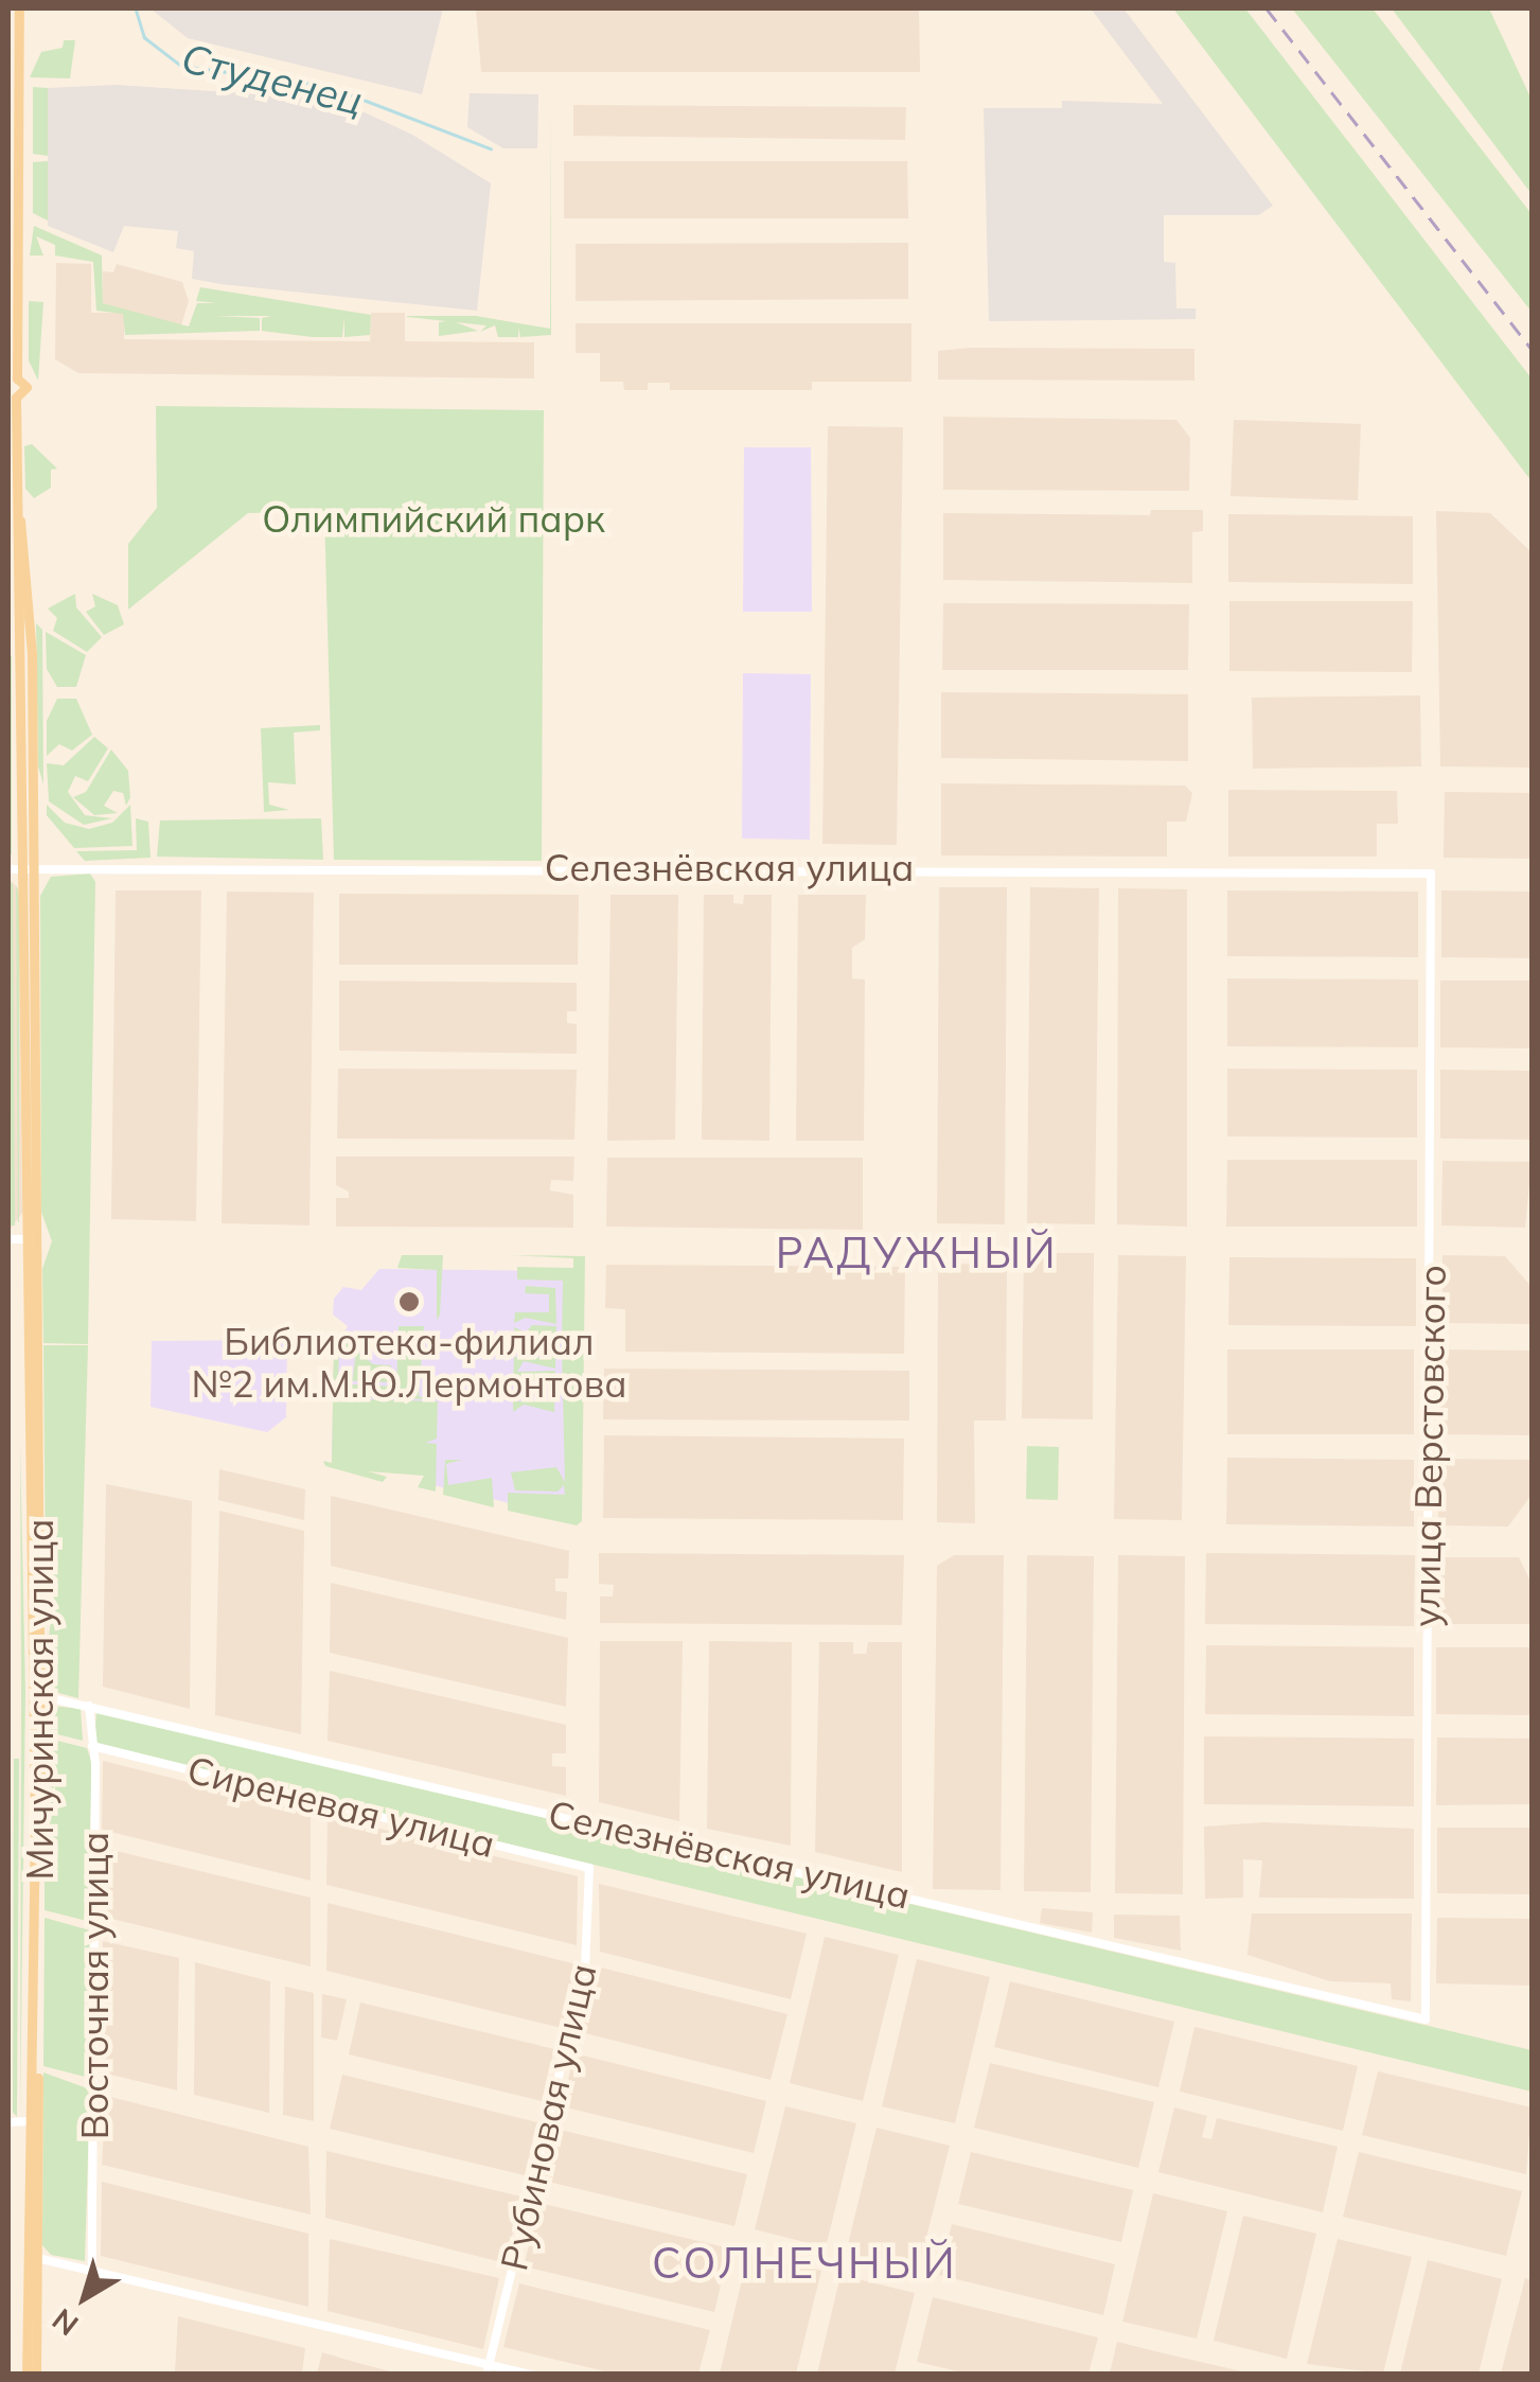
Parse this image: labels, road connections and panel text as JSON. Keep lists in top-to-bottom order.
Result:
{
  "streets": {
    "main road": ["Мичуринская улица"],
    "street": [
      "Селезнёвская улица",
      "улица Верстовского",
      "Сиреневая улица",
      "Восточная улица",
      "Рубиновая улица"
    ]
  },
  "crossings": [
    ["Селезнёвская улица", "улица Верстовского"],
    ["Селезнёвская улица", "Мичуринская улица"],
    ["Селезнёвская улица", "Восточная улица"],
    ["Сиреневая улица", "Восточная улица"],
    ["Сиреневая улица", "Рубиновая улица"]
  ],
  "districts": ["РАДУЖНЫЙ", "СОЛНЕЧНЫЙ"],
  "water": ["Студенец"],
  "parks": ["Олимпийский парк"],
  "places": ["Библиотека-филиал №2 им.М.Ю.Лермонтова"],
  "north": "bottom left"
}
